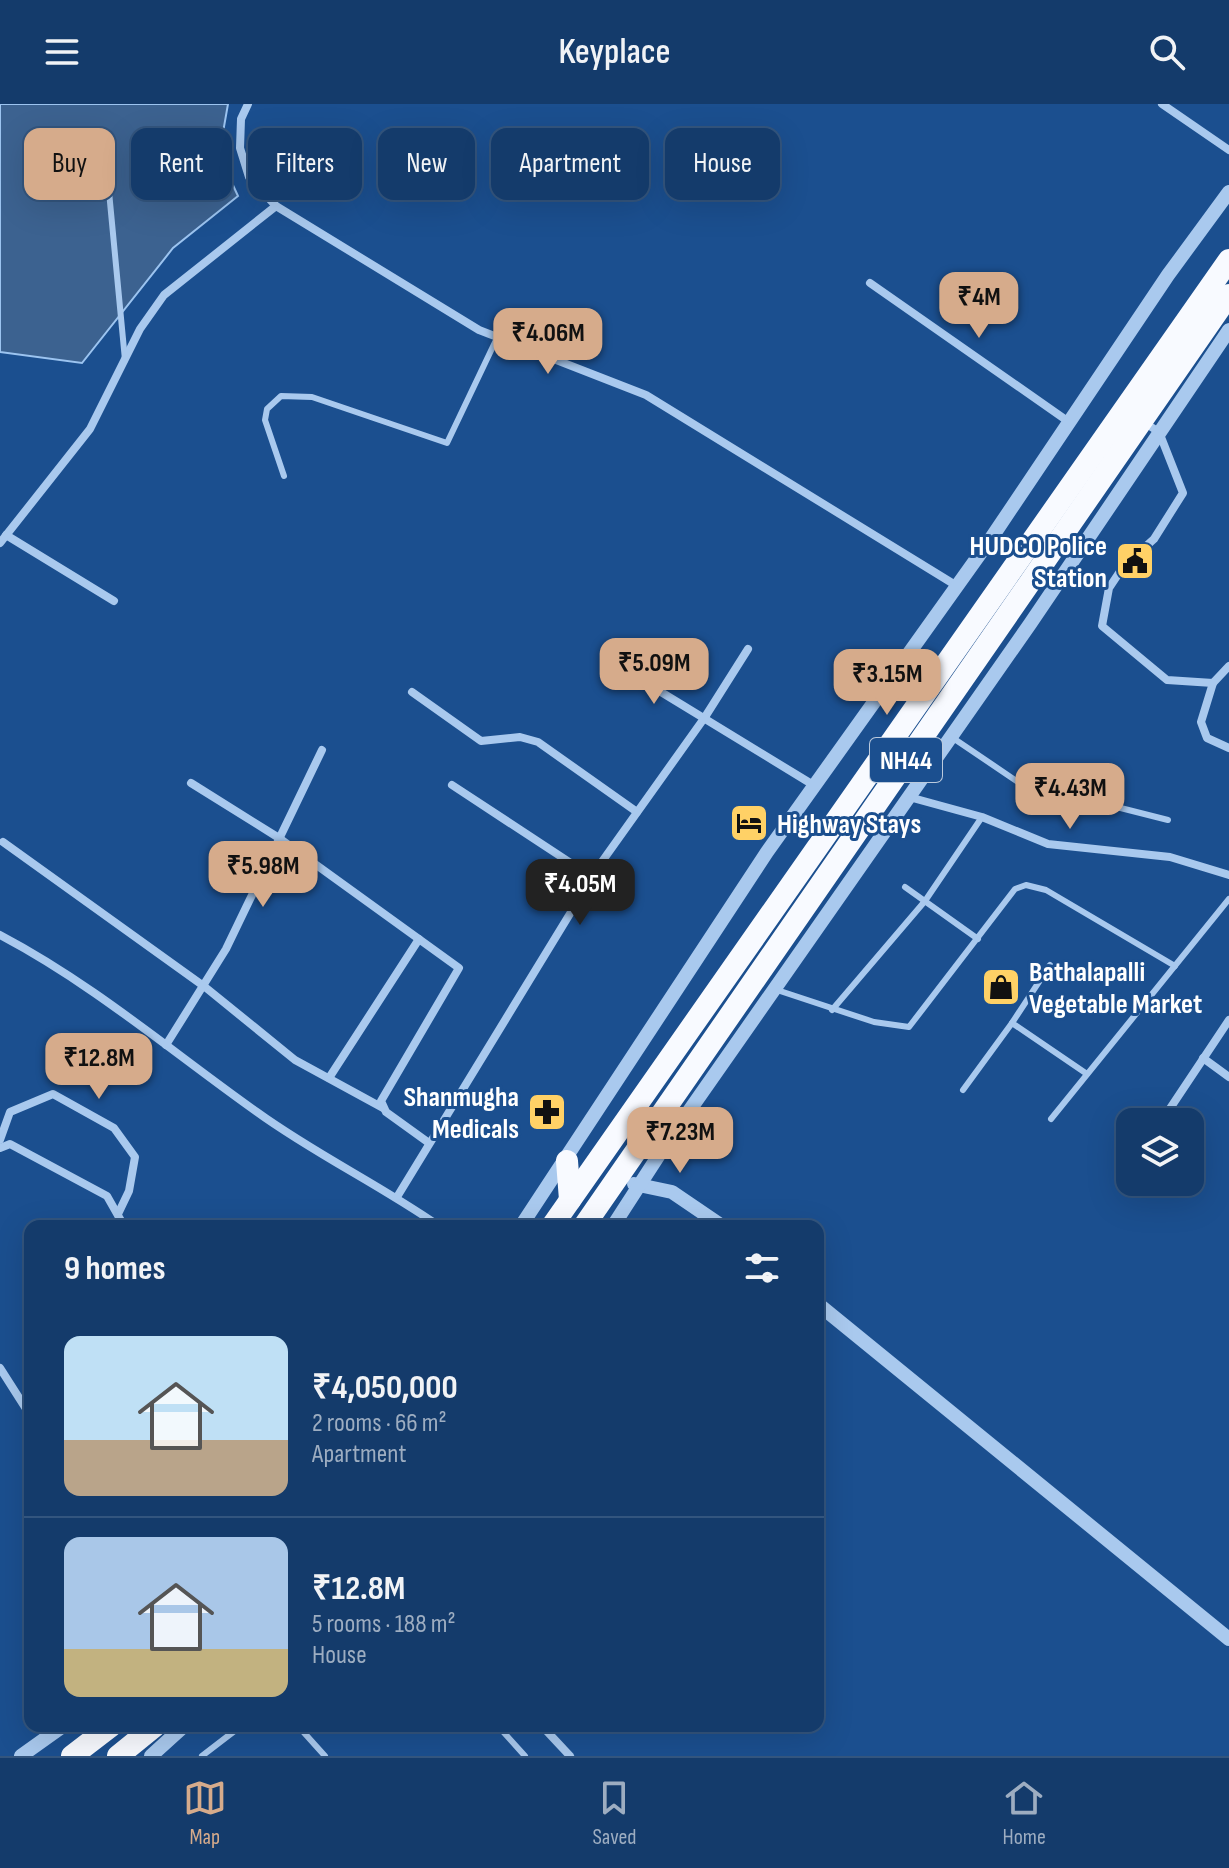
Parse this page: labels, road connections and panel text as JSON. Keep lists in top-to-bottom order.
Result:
{
  "streets": {
    "highway": ["NH44"]
  },
  "places": {
    "public building": ["HUDCO Police Station"],
    "hotel": ["Highway Stays"],
    "shop": ["Bathalapalli Vegetable Market"],
    "pharmacy": ["Shanmugha Medicals"]
  },
  "page": {
    "header": "Keyplace",
    "chip": [
      "Buy",
      "Rent",
      "Filters",
      "New",
      "Apartment",
      "House"
    ],
    "price": [
      "₹4M",
      "₹4.06M",
      "₹5.09M",
      "₹3.15M",
      "₹4.43M",
      "₹5.98M",
      "₹4.05M",
      "₹12.8M",
      "₹7.23M"
    ],
    "heading": "9 homes",
    "list": [
      {
        "name": "₹4,050,000",
        "note": "2 rooms · 66 m² · Apartment"
      },
      {
        "name": "₹12.8M",
        "note": "5 rooms · 188 m² · House"
      }
    ],
    "tabs": ["Map", "Saved", "Home"]
  }
}
